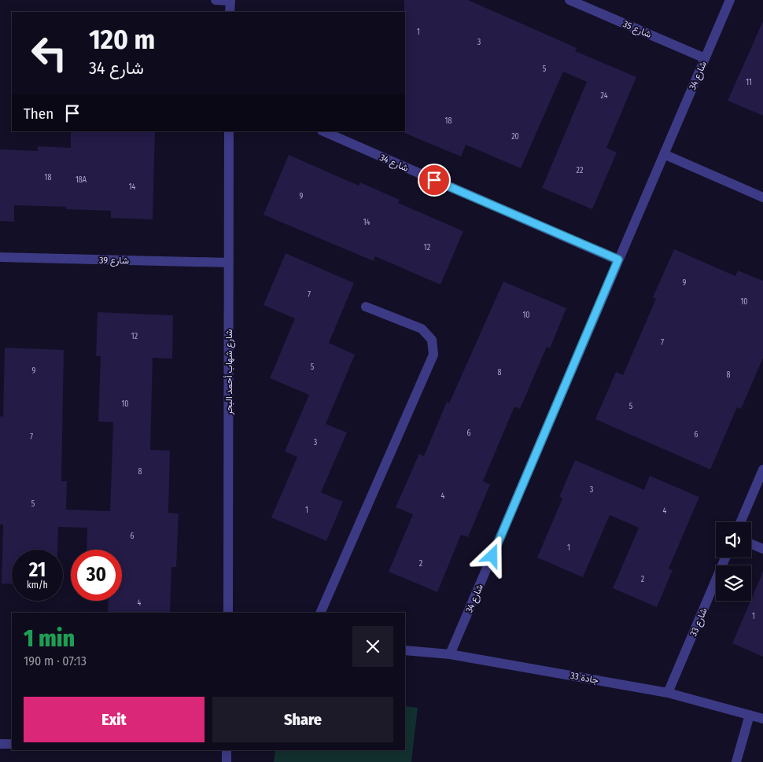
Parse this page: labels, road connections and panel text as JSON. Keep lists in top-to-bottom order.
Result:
{
  "streets": {
    "street": [
      "شارع 35",
      "شارع 34",
      "شارع 39",
      "شارع شهاب أحمد البحر",
      "شارع 33",
      "جادة 33"
    ]
  },
  "crossings": [
    ["شارع 35", "شارع 34"],
    ["شارع 34", "جادة 33"],
    ["شارع 39", "شارع شهاب أحمد البحر"],
    ["شارع 33", "جادة 33"]
  ],
  "house_numbers": [
    "1",
    "3",
    "5",
    "11",
    "24",
    "18",
    "20",
    "22",
    "18",
    "18A",
    "14",
    "9",
    "14",
    "12",
    "9",
    "7",
    "10",
    "10",
    "12",
    "7",
    "5",
    "9",
    "8",
    "8",
    "10",
    "5",
    "6",
    "6",
    "7",
    "3",
    "8",
    "3",
    "4",
    "5",
    "1",
    "4",
    "6",
    "1",
    "2",
    "2",
    "4",
    "1"
  ],
  "page": {
    "turn": ["120 m", "شارع 34"],
    "then": "Then",
    "speed": "21 km/h",
    "limit": "30",
    "heading": ["1 min", "190 m · 07:13"],
    "buttons": ["Exit", "Share"]
  }
}
